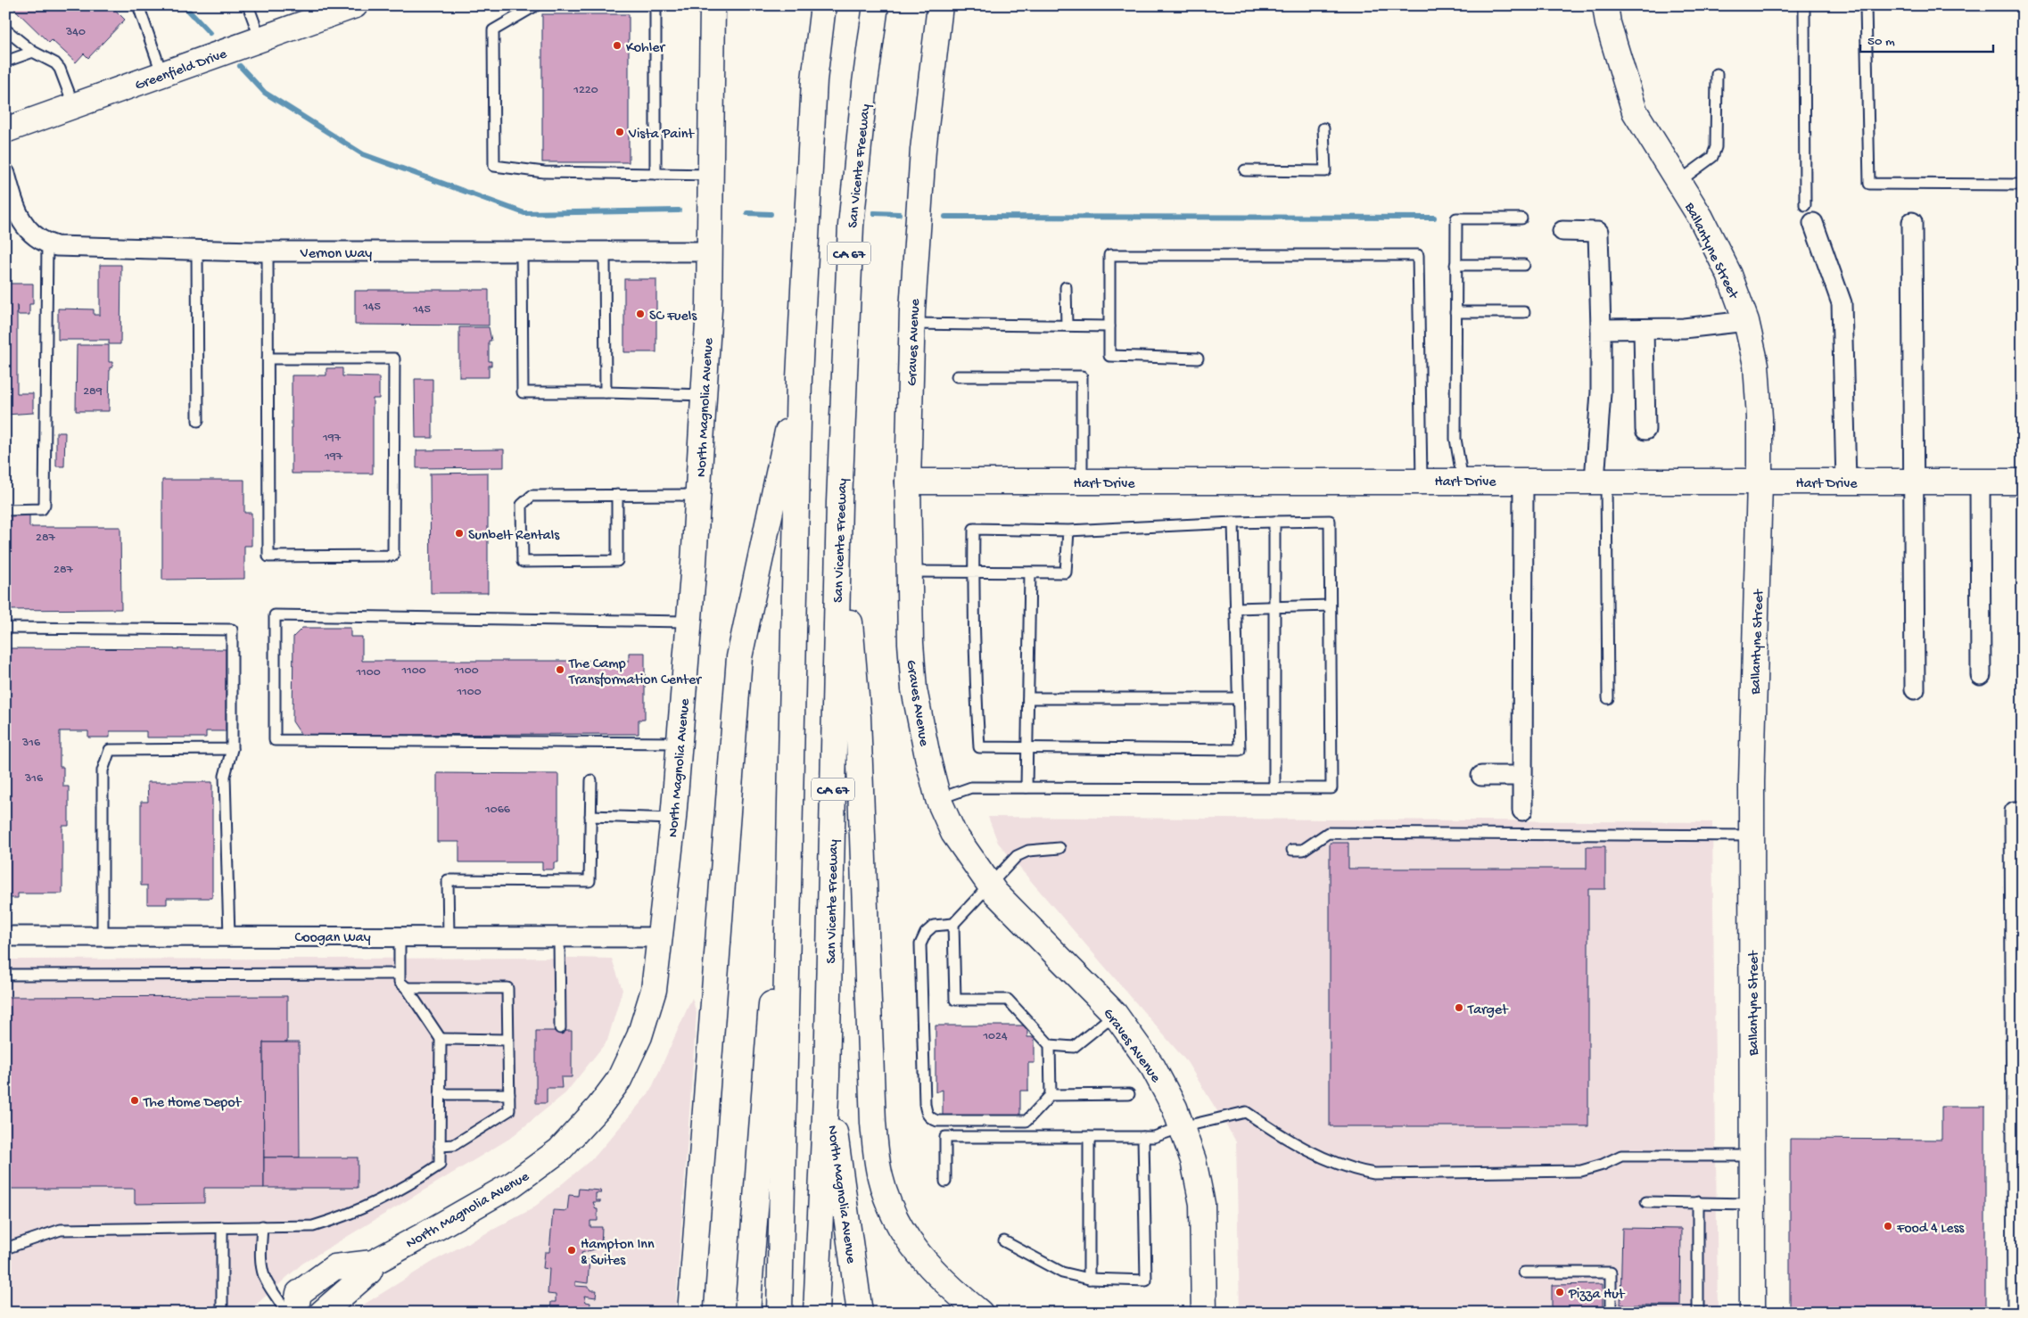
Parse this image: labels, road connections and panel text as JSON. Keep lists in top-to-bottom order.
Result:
{
  "streets": {
    "main road": [
      "Greenfield Drive",
      "San Vicente Freeway",
      "Ballantyne Street",
      "CA 67",
      "Graves Avenue",
      "North Magnolia Avenue",
      "Hart Drive"
    ],
    "street": ["Vernon Way", "Coogan Way"]
  },
  "crossings": [
    ["San Vicente Freeway", "North Magnolia Avenue"],
    ["Ballantyne Street", "Hart Drive"],
    ["Vernon Way", "North Magnolia Avenue"],
    ["Graves Avenue", "Hart Drive"],
    ["North Magnolia Avenue", "Coogan Way"]
  ],
  "places": [
    "Kohler",
    "Vista Paint",
    "SC Fuels",
    "Sunbelt Rentals",
    "The Camp Transformation Center",
    "Target",
    "The Home Depot",
    "Food 4 Less",
    "Hampton Inn & Suites",
    "Pizza Hut"
  ],
  "house_numbers": [
    "340",
    "1220",
    "145",
    "145",
    "289",
    "197",
    "197",
    "287",
    "287",
    "1100",
    "1100",
    "1100",
    "1100",
    "316",
    "316",
    "1066",
    "1024"
  ],
  "scale_bar": "50 m"
}
